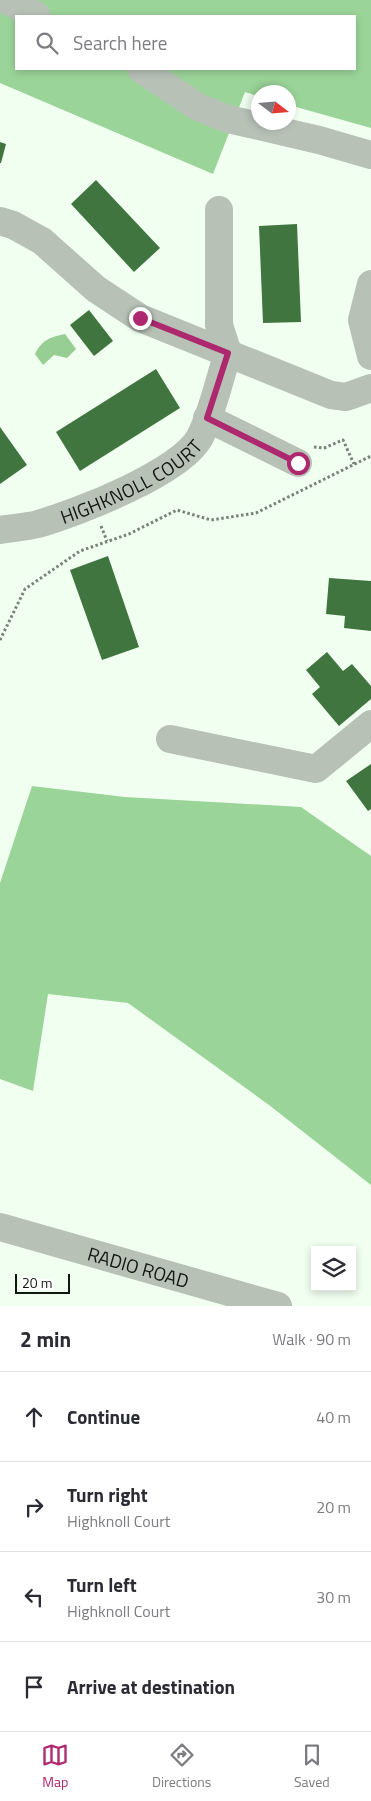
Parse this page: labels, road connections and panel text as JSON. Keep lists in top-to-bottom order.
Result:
{
  "streets": {
    "street": ["HIGHKNOLL COURT", "RADIO ROAD"]
  },
  "scale_bar": "20 m",
  "north": "right",
  "page": {
    "search": "Search here",
    "scale": "20 m",
    "heading": ["2 min", "Walk · 90 m"],
    "list": [
      ["Continue", "40 m"],
      ["Turn right", "Highknoll Court", "20 m"],
      ["Turn left", "Highknoll Court", "30 m"],
      "Arrive at destination"
    ],
    "nav": ["Map", "Directions", "Saved"]
  }
}
